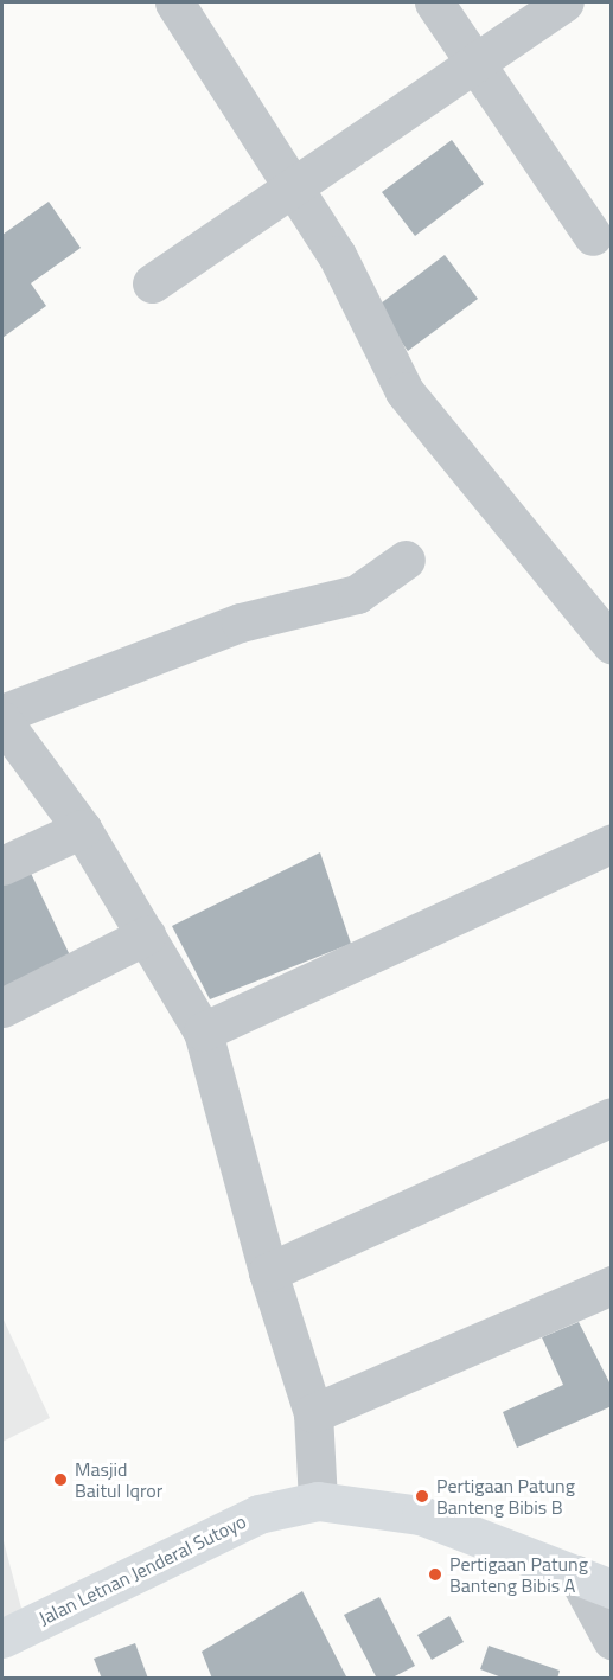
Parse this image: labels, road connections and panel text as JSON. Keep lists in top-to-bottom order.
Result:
{
  "streets": {
    "main road": ["Jalan Letnan Jenderal Sutoyo"]
  },
  "places": ["Masjid Baitul Iqror", "Pertigaan Patung Banteng Bibis B", "Pertigaan Patung Banteng Bibis A"]
}
